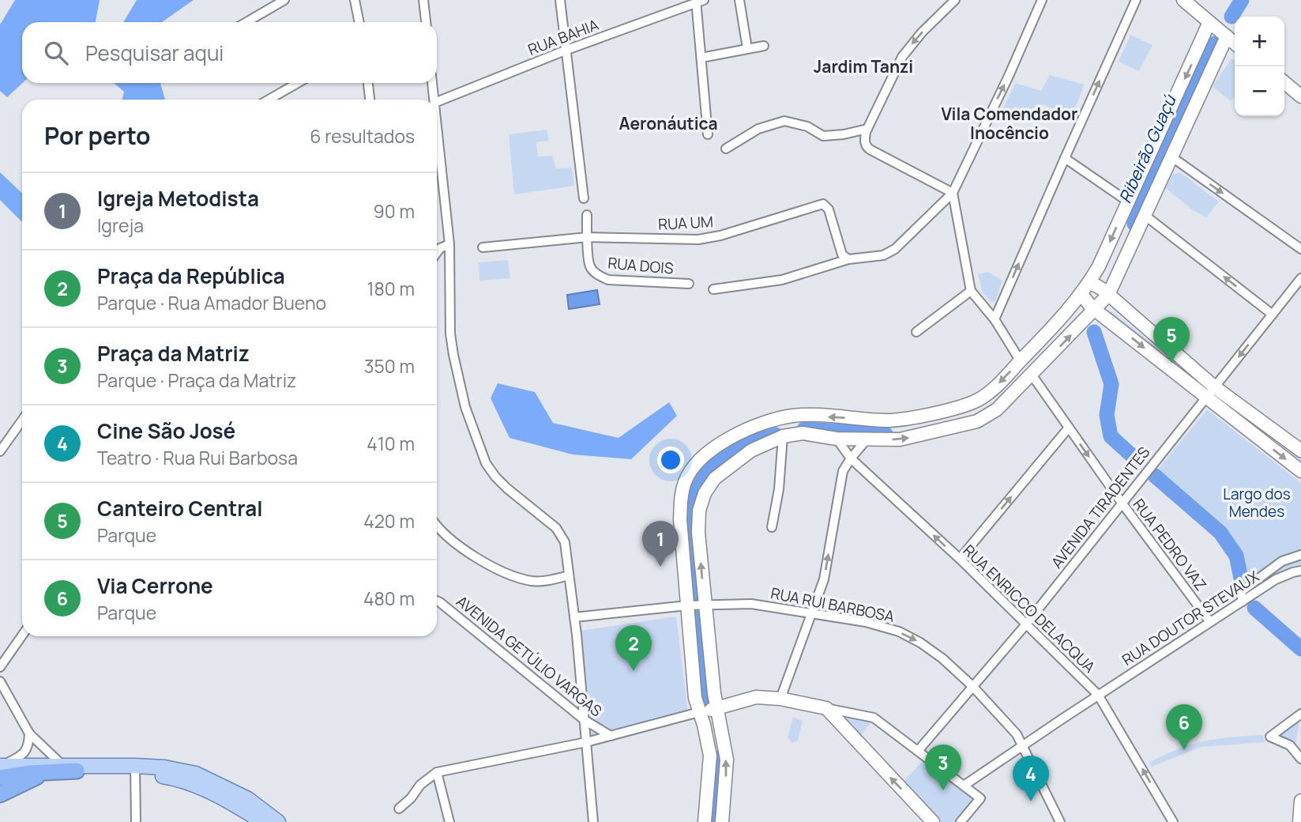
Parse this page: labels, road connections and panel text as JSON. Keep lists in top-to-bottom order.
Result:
{
  "streets": {
    "street": [
      "RUA BAHIA",
      "RUA UM",
      "RUA DOIS",
      "AVENIDA TIRADENTES",
      "RUA PEDRO VAZ",
      "RUA RUI BARBOSA",
      "RUA ENRICCO DELACQUA",
      "RUA DOUTOR STEVAUX",
      "AVENIDA GETÚLIO VARGAS"
    ]
  },
  "crossings": [
    ["RUA UM", "RUA DOIS"],
    ["AVENIDA TIRADENTES", "RUA PEDRO VAZ"],
    ["AVENIDA TIRADENTES", "RUA RUI BARBOSA"],
    ["AVENIDA TIRADENTES", "RUA ENRICCO DELACQUA"],
    ["RUA PEDRO VAZ", "RUA DOUTOR STEVAUX"],
    ["RUA RUI BARBOSA", "RUA DOUTOR STEVAUX"],
    ["RUA ENRICCO DELACQUA", "RUA DOUTOR STEVAUX"]
  ],
  "one_way": ["RUA ENRICCO DELACQUA"],
  "districts": ["Jardim Tanzi", "Vila Comendador Inocêncio", "Aeronáutica"],
  "water": ["Ribeirão Guaçú"],
  "parks": ["Largo dos Mendes"],
  "page": {
    "map_buttons": ["+", "−"],
    "search": "Pesquisar aqui",
    "heading": ["Por perto", "6 resultados"],
    "list": [
      {
        "mark": "1",
        "name": "Igreja Metodista",
        "note": "Igreja",
        "value": "90 m"
      },
      {
        "mark": "2",
        "name": "Praça da República",
        "note": "Parque · Rua Amador Bueno",
        "value": "180 m"
      },
      {
        "mark": "3",
        "name": "Praça da Matriz",
        "note": "Parque · Praça da Matriz",
        "value": "350 m"
      },
      {
        "mark": "4",
        "name": "Cine São José",
        "note": "Teatro · Rua Rui Barbosa",
        "value": "410 m"
      },
      {
        "mark": "5",
        "name": "Canteiro Central",
        "note": "Parque",
        "value": "420 m"
      },
      {
        "mark": "6",
        "name": "Via Cerrone",
        "note": "Parque",
        "value": "480 m"
      }
    ],
    "pins": [
      "5",
      "1",
      "2",
      "6",
      "3",
      "4"
    ]
  }
}
